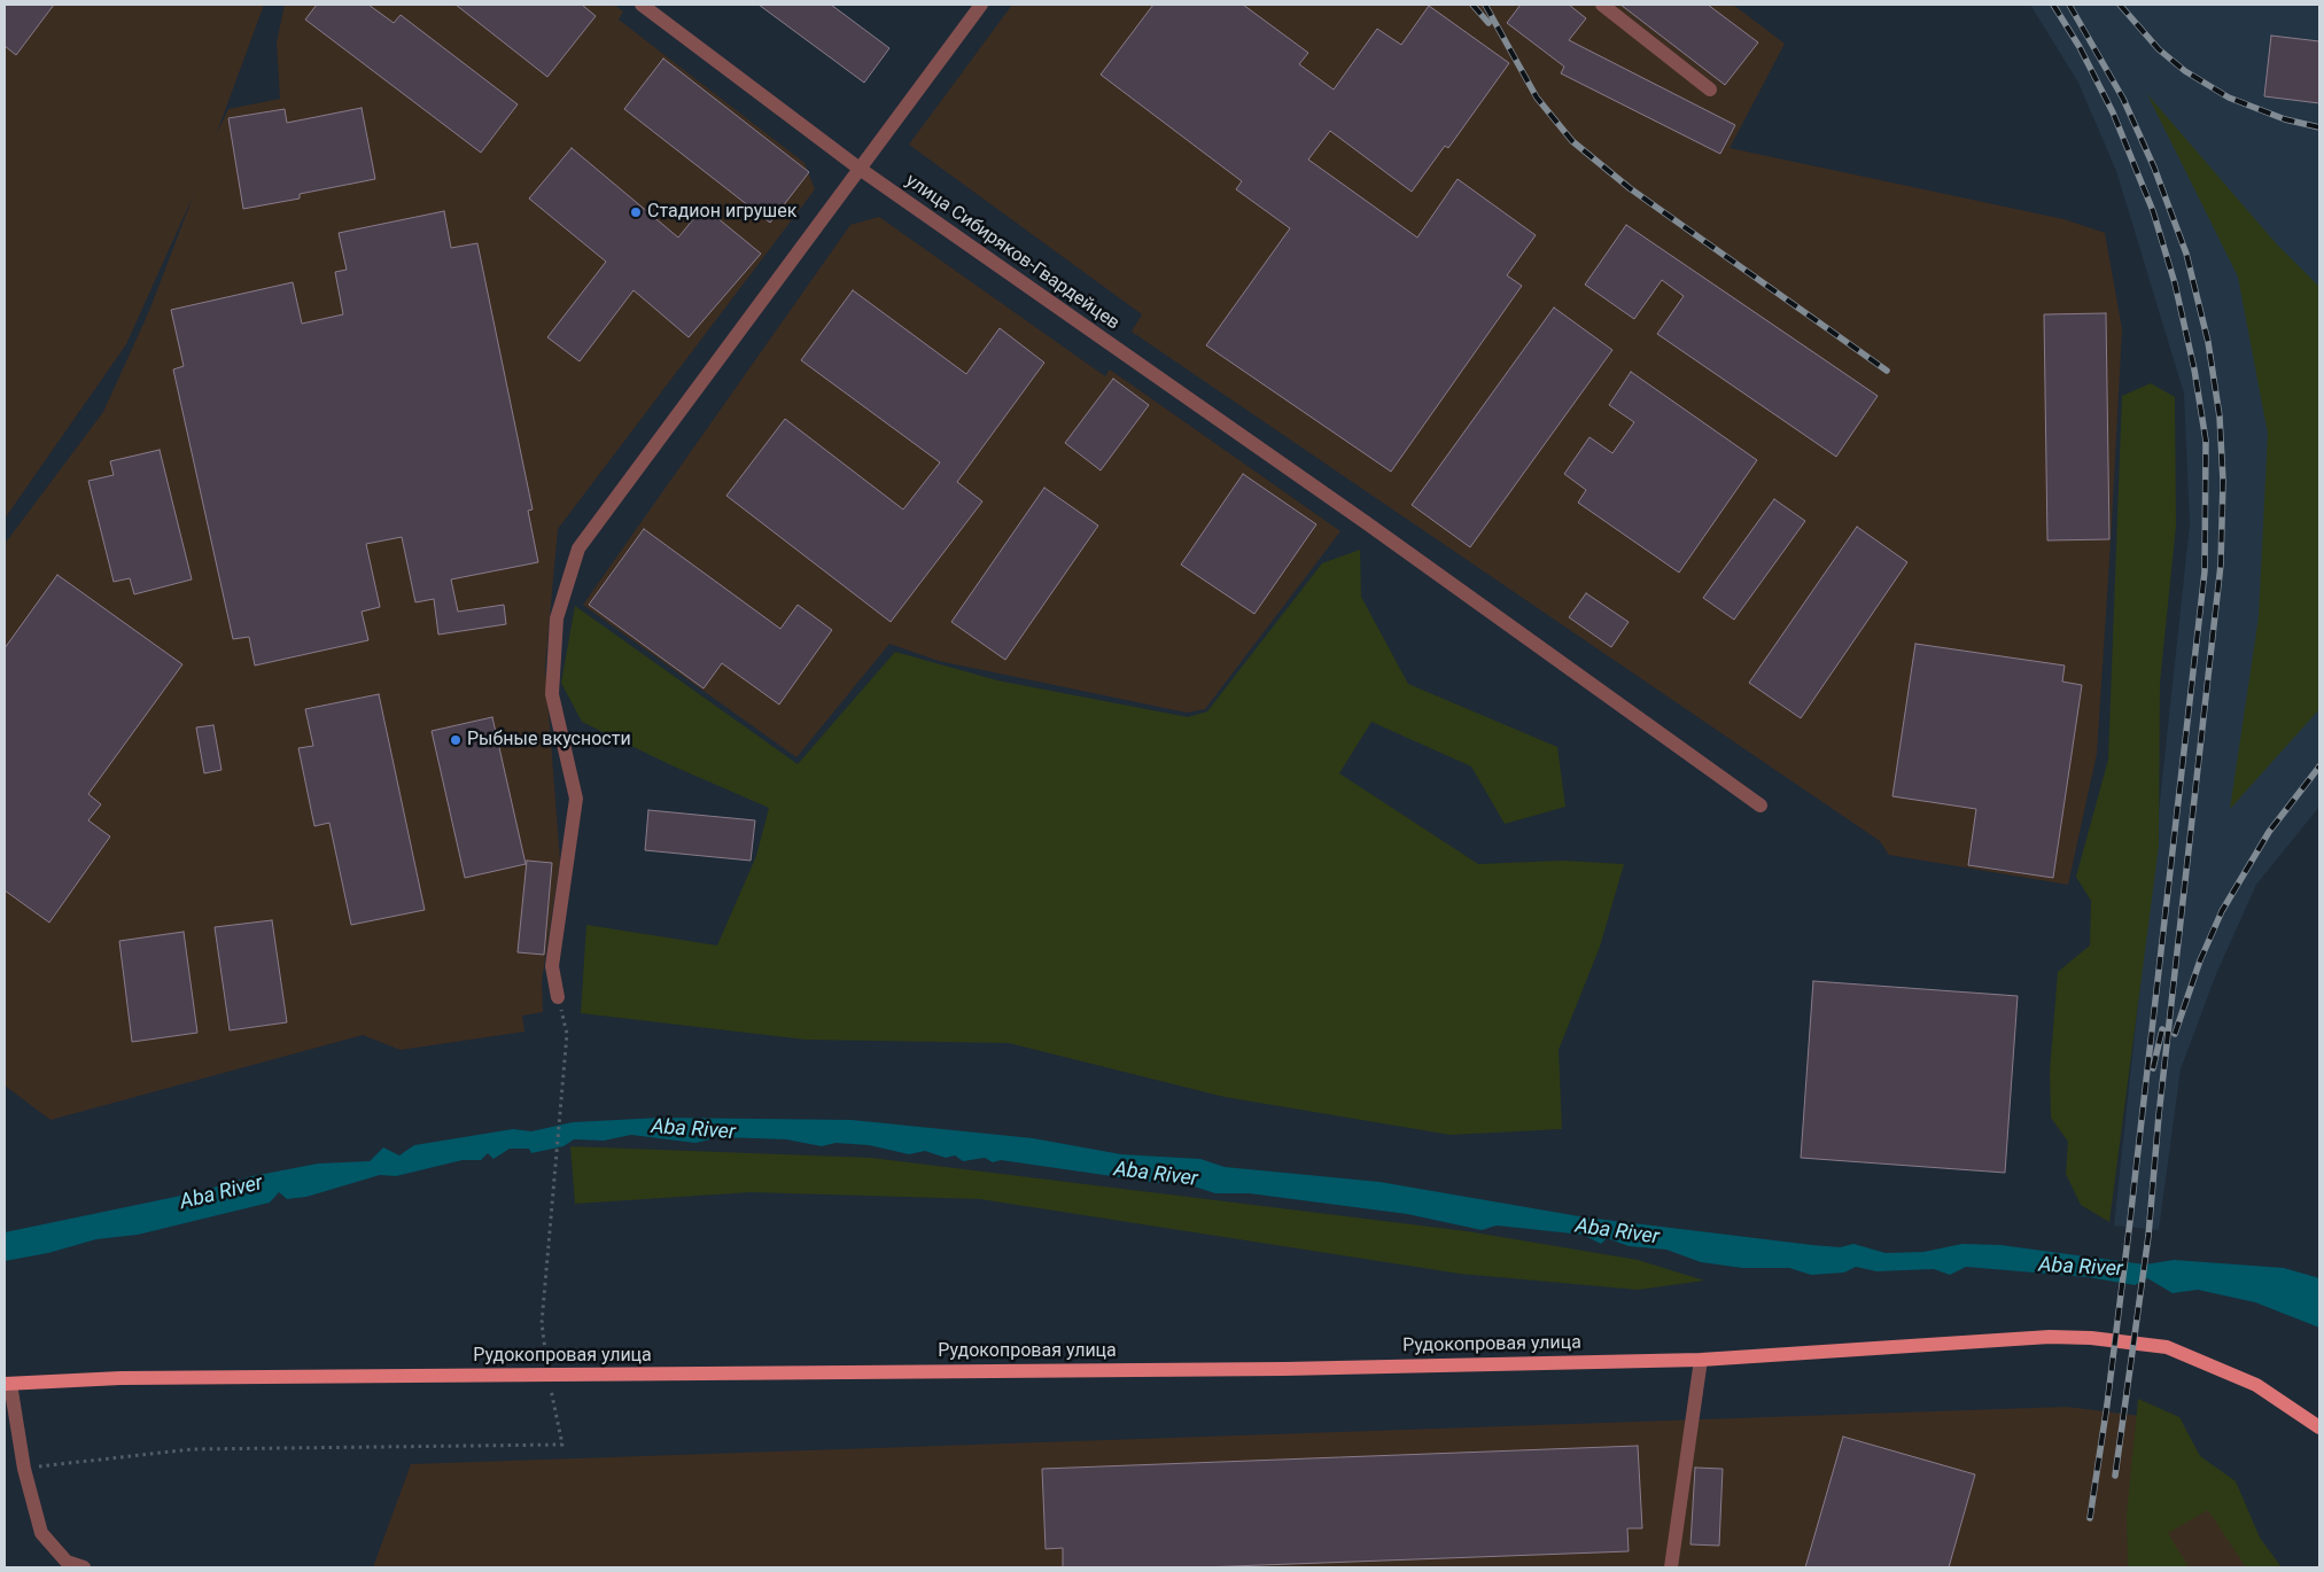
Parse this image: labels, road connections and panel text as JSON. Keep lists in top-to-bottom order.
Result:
{
  "streets": {
    "main road": ["Рудокопровая улица"],
    "street": ["улица Сибиряков-Гвардейцев"]
  },
  "water": ["Aba River"],
  "places": ["Стадион игрушек", "Рыбные вкусности"]
}
